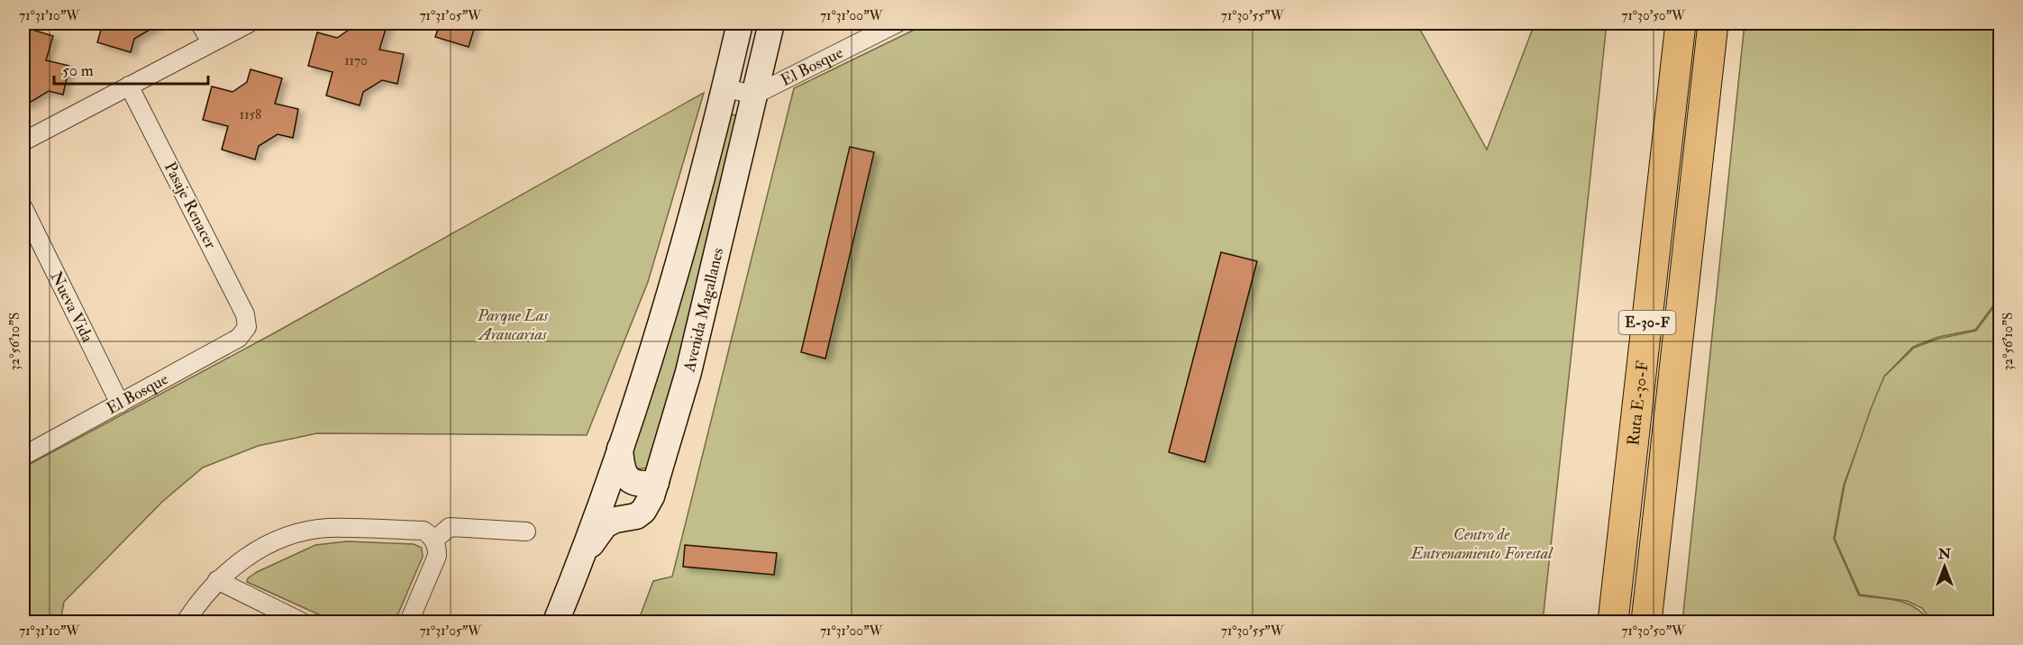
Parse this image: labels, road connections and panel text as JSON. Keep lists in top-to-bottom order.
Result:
{
  "streets": {
    "highway": ["E-30-F", "Ruta E-30-F"],
    "main road": ["Avenida Magallanes"],
    "street": ["El Bosque", "Pasaje Renacer", "Nueva Vida"]
  },
  "crossings": [
    ["El Bosque", "Pasaje Renacer"],
    ["El Bosque", "Nueva Vida"],
    ["El Bosque", "Avenida Magallanes"]
  ],
  "parks": ["Parque Las Araucarias", "Centro de Entrenamiento Forestal"],
  "house_numbers": ["1170", "1158"],
  "scale_bar": "50 m",
  "north": "top",
  "coordinates": [
    "71°31'10\"W",
    "71°31'05\"W",
    "71°31'00\"W",
    "71°30'55\"W",
    "71°30'50\"W",
    "32°56'10\"S"
  ]
}
